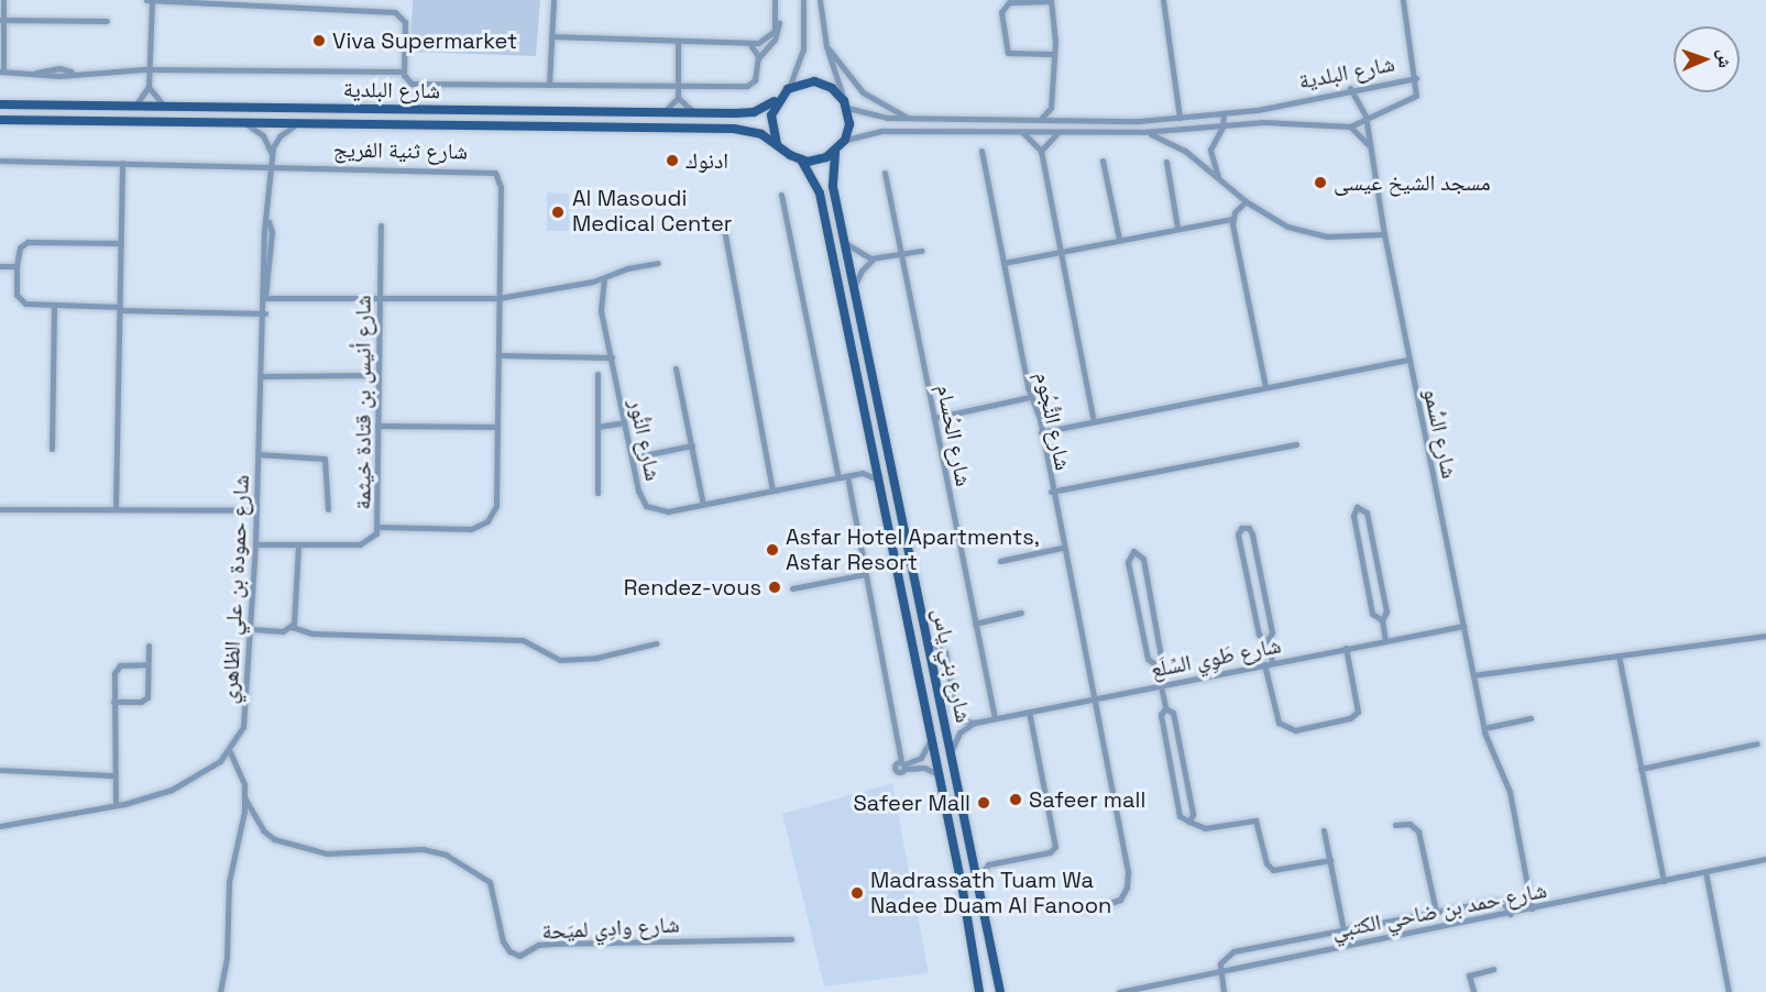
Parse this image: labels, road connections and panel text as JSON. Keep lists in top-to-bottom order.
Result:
{
  "streets": {
    "main road": ["شارع البلدية", "شارع بني ياس"],
    "street": [
      "شارع ثنية الفريج",
      "شارع أنيس بن قتادة خيثمة",
      "شارع النُّجُوم",
      "شارع السُّمو",
      "شارع الحُسام",
      "شارع النُّور",
      "شارع حمودة بن علي الظاهري",
      "شارع طَوِي السِّلَع",
      "شارع حمد بن ضاحي الكتبي",
      "شارع وادِي لميَحة"
    ]
  },
  "crossings": [
    ["شارع البلدية", "شارع السُّمو"],
    ["شارع البلدية", "شارع بني ياس"],
    ["شارع ثنية الفريج", "شارع أنيس بن قتادة خيثمة"],
    ["شارع ثنية الفريج", "شارع حمودة بن علي الظاهري"],
    ["شارع أنيس بن قتادة خيثمة", "شارع حمودة بن علي الظاهري"],
    ["شارع النُّجُوم", "شارع طَوِي السِّلَع"],
    ["شارع السُّمو", "شارع طَوِي السِّلَع"],
    ["شارع السُّمو", "شارع حمد بن ضاحي الكتبي"],
    ["شارع الحُسام", "شارع طَوِي السِّلَع"]
  ],
  "places": [
    "Viva Supermarket",
    "ادنوك",
    "مسجد الشيخ عيسى",
    "Al Masoudi Medical Center",
    "Asfar Hotel Apartments, Asfar Resort",
    "Rendez-vous",
    "Safeer mall",
    "Safeer Mall",
    "Madrassath Tuam Wa Nadee Duam Al Fanoon"
  ],
  "north": "right"
}
